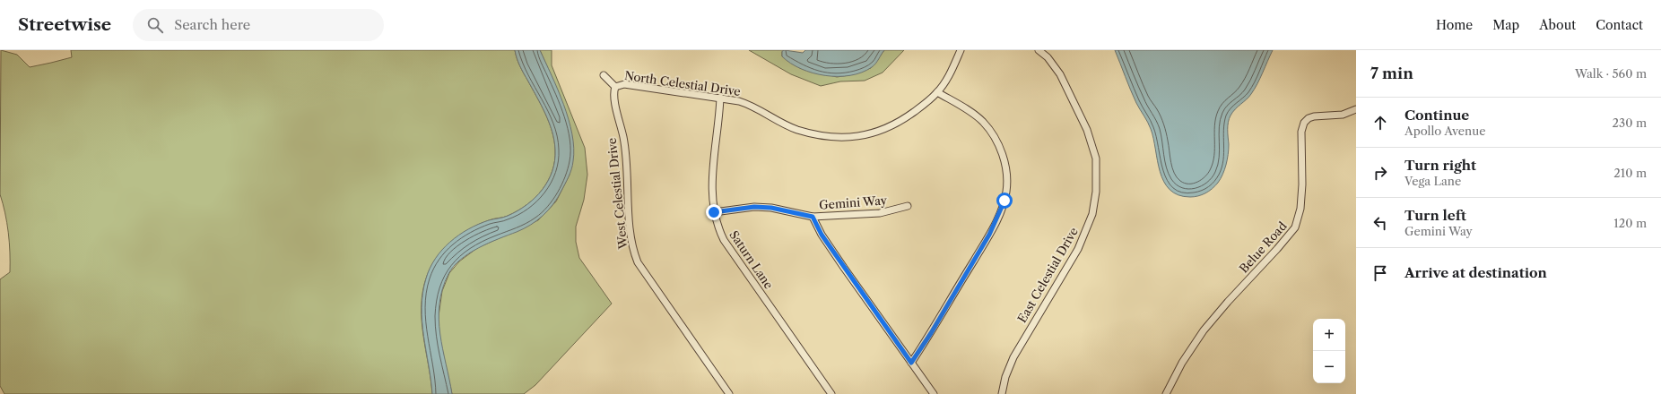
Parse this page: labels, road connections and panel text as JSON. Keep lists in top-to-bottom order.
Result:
{
  "streets": {
    "street": [
      "North Celestial Drive",
      "West Celestial Drive",
      "Gemini Way",
      "Belue Road",
      "Saturn Lane",
      "East Celestial Drive"
    ]
  },
  "crossings": [
    ["North Celestial Drive", "West Celestial Drive"],
    ["North Celestial Drive", "Saturn Lane"],
    ["Gemini Way", "Saturn Lane"]
  ],
  "page": {
    "header": "Streetwise",
    "search": "Search here",
    "nav": [
      "Home",
      "Map",
      "About",
      "Contact"
    ],
    "heading": ["7 min", "Walk · 560 m"],
    "list": [
      ["Continue", "Apollo Avenue", "230 m"],
      ["Turn right", "Vega Lane", "210 m"],
      ["Turn left", "Gemini Way", "120 m"],
      "Arrive at destination"
    ],
    "map_buttons": ["+", "−"]
  }
}
